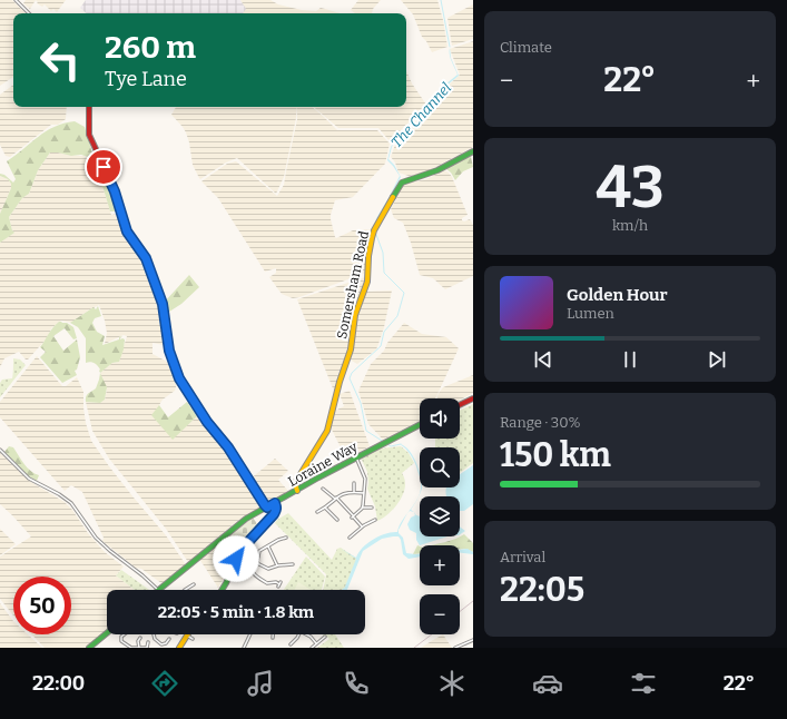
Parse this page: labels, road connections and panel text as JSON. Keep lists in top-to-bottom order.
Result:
{
  "streets": {
    "street": ["Somersham Road", "Loraine Way"]
  },
  "crossings": [
    ["Somersham Road", "Loraine Way"]
  ],
  "water": ["The Channel"],
  "page": {
    "tile": [
      "Climate",
      ["43", "km/h"],
      ["Range · 30%", "150 km"],
      ["Arrival", "22:05"]
    ],
    "turn": ["260 m", "Tye Lane"],
    "heat": ["−", "22°", "+"],
    "song": ["Golden Hour", "Lumen"],
    "map_buttons": ["+", "−"],
    "limit": "50",
    "trip": "22:05 · 5 min · 1.8 km",
    "tabs": ["22:00", "22°"]
  }
}
